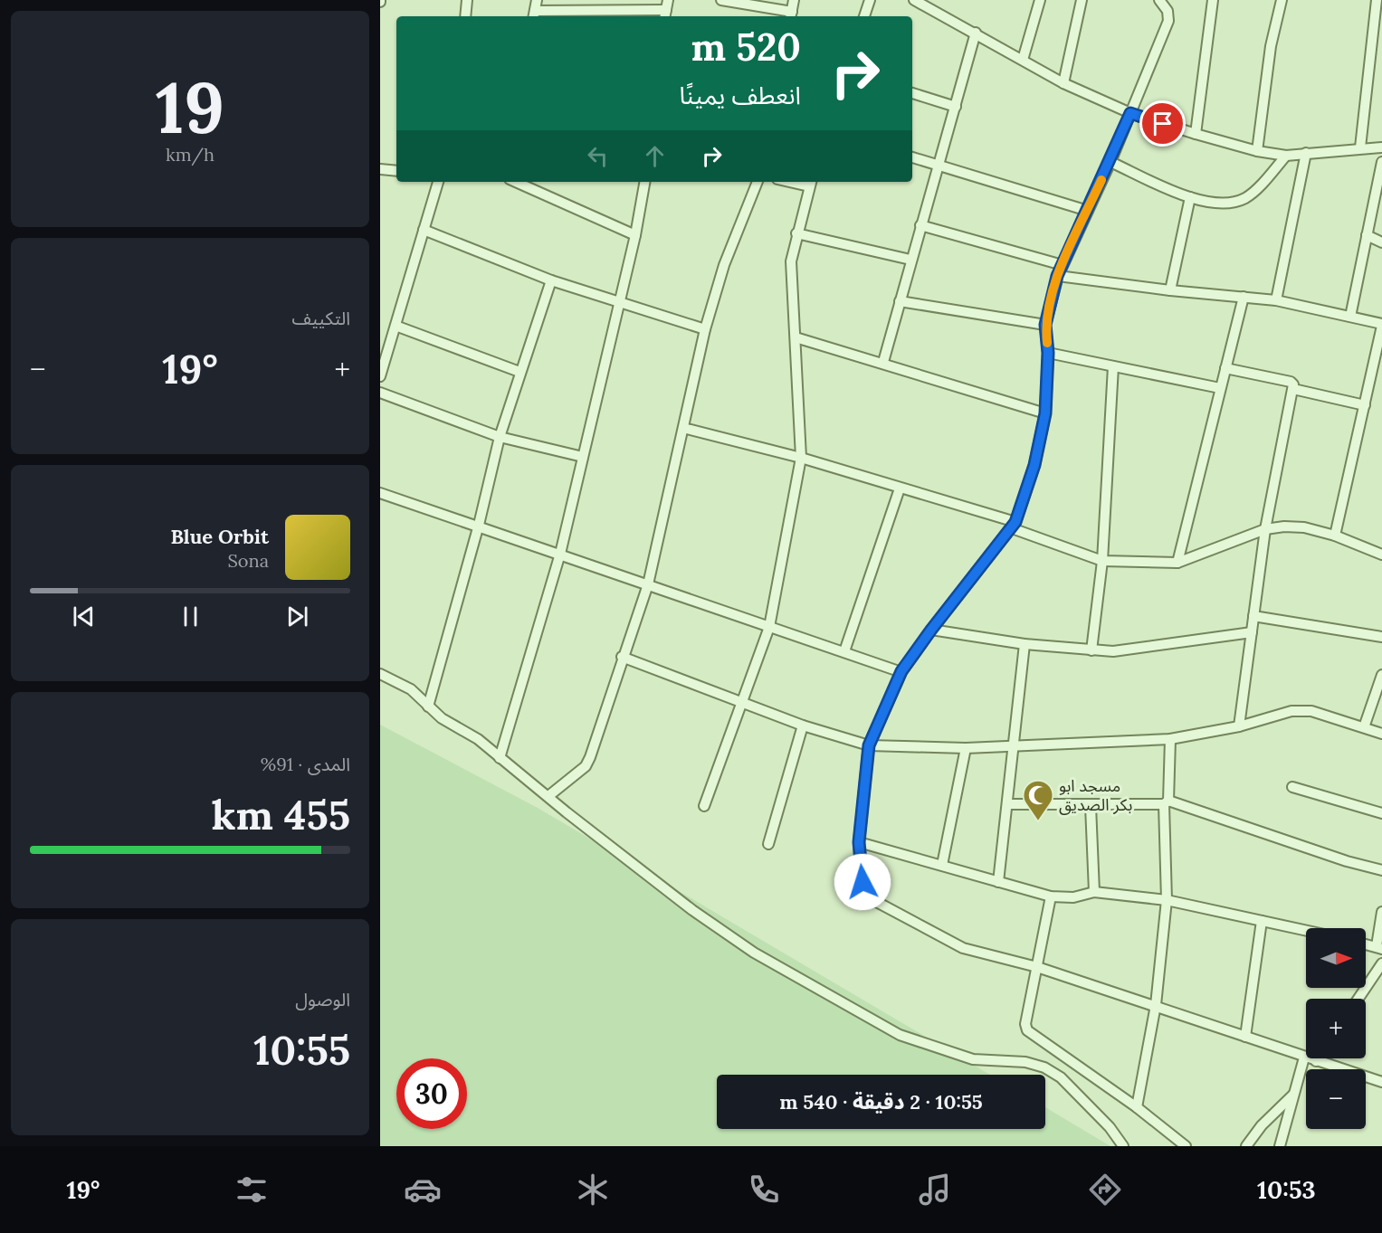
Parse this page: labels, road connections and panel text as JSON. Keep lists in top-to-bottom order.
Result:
{
  "places": {
    "mosque": ["مسجد ابو بكر الصديق"]
  },
  "north": "right",
  "page": {
    "tile": [
      ["19", "km/h"],
      "التكييف",
      ["المدى · 91%", "455 km"],
      ["الوصول", "10:55"]
    ],
    "turn": ["520 m", "انعطف يمينًا"],
    "heat": ["−", "19°", "+"],
    "song": ["Blue Orbit", "Sona"],
    "map_buttons": ["+", "−"],
    "limit": "30",
    "trip": "10:55 · 2 دقيقة · 540 m",
    "tabs": ["10:53", "19°"]
  }
}
